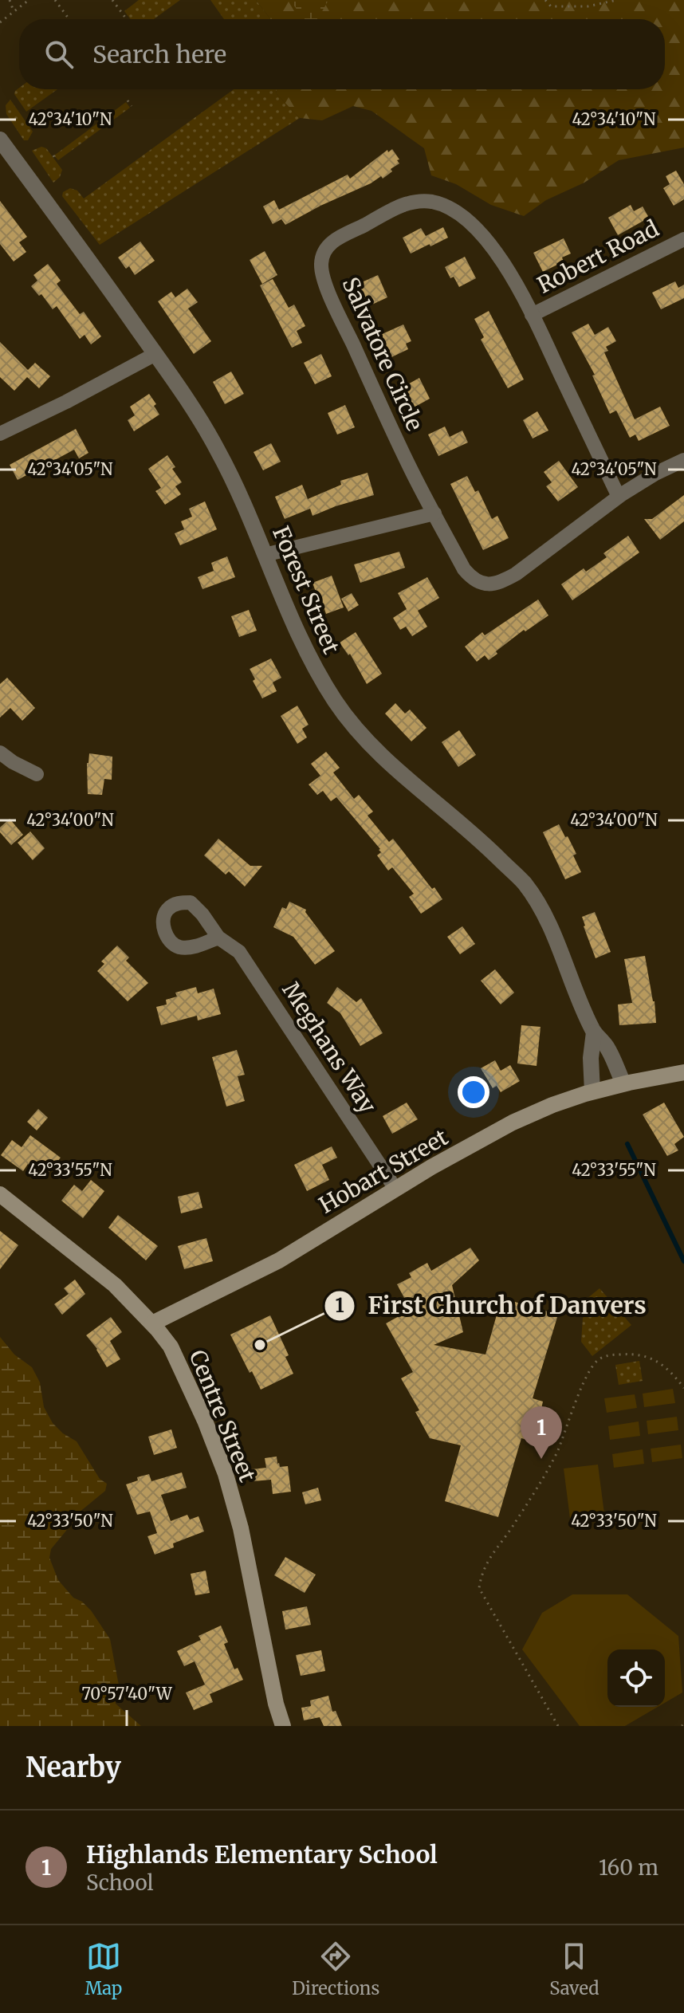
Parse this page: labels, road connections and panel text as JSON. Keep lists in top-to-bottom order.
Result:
{
  "streets": {
    "main road": ["Hobart Street", "Centre Street"],
    "street": [
      "Robert Road",
      "Salvatore Circle",
      "Forest Street",
      "Meghans Way"
    ]
  },
  "crossings": [
    ["Robert Road", "Salvatore Circle"],
    ["Forest Street", "Hobart Street"],
    ["Meghans Way", "Hobart Street"],
    ["Hobart Street", "Centre Street"]
  ],
  "places": ["First Church of Danvers"],
  "page": {
    "search": "Search here",
    "pins": "1",
    "heading": "Nearby",
    "list": [
      {
        "mark": "1",
        "name": "Highlands Elementary School",
        "note": "School",
        "value": "160 m"
      }
    ],
    "nav": ["Map", "Directions", "Saved"]
  },
  "coordinates": [
    "42°34'10\"N",
    "42°34'05\"N",
    "42°34'00\"N",
    "42°33'55\"N",
    "42°33'50\"N",
    "70°57'40\"W"
  ]
}
